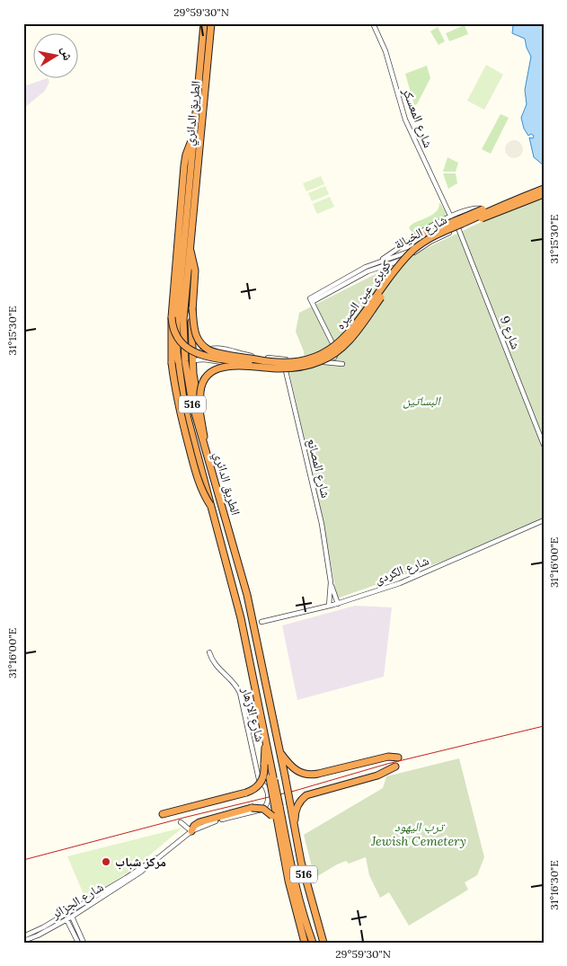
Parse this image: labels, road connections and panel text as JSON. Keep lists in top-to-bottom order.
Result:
{
  "streets": {
    "highway": ["الطريق الدائري", "كوبرى عين الصيره", "516"],
    "street": [
      "شارع المعسكر",
      "شارع الخيالة",
      "شارع 9",
      "شارع المصانع",
      "شارع الكردى",
      "شارع الازهار",
      "شارع الجزائر"
    ]
  },
  "crossings": [
    ["شارع الخيالة", "كوبرى عين الصيره"],
    ["شارع الخيالة", "شارع 9"],
    ["شارع المصانع", "شارع الكردى"],
    ["شارع الازهار", "شارع الجزائر"]
  ],
  "parks": ["البساتين", "ترب اليهود Jewish Cemetery"],
  "places": ["مركز شباب"],
  "north": "right",
  "coordinates": [
    "29°59'30\"N",
    "31°15'30\"E",
    "31°16'00\"E",
    "31°16'30\"E"
  ]
}
